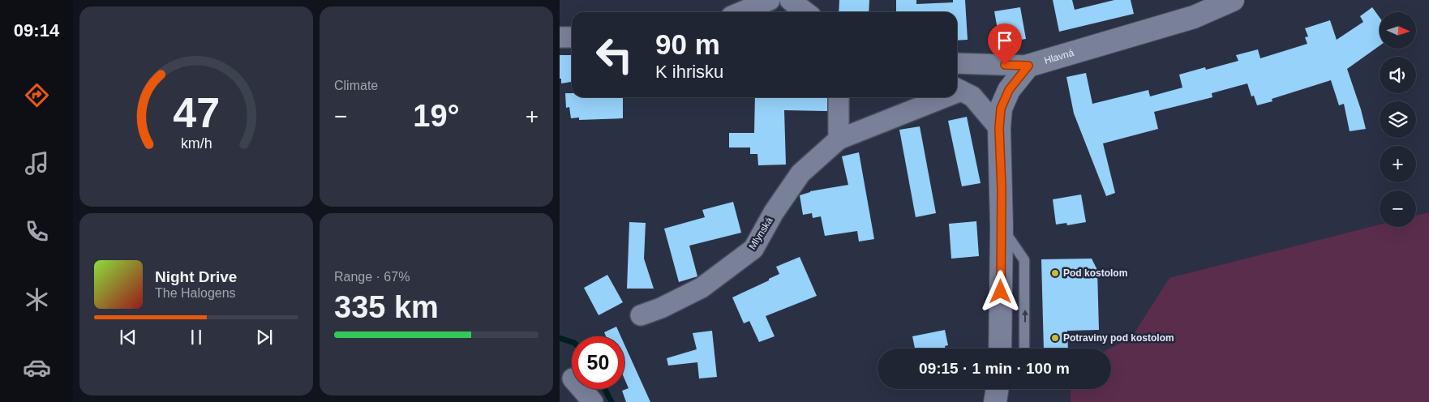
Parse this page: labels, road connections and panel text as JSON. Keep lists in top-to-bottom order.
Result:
{
  "streets": {
    "main road": ["Hlavná"],
    "street": ["Mlynská"]
  },
  "places": ["Pod kostolom", "Potraviny pod kostolom"],
  "north": "right",
  "page": {
    "tabs": "09:14",
    "tile": [
      "Climate",
      ["Range · 67%", "335 km"]
    ],
    "map_buttons": ["+", "−"],
    "turn": ["90 m", "K ihrisku"],
    "heat": ["−", "19°", "+"],
    "song": ["Night Drive", "The Halogens"],
    "limit": "50",
    "trip": "09:15 · 1 min · 100 m",
    "gauge": ["47", "km/h"]
  }
}
